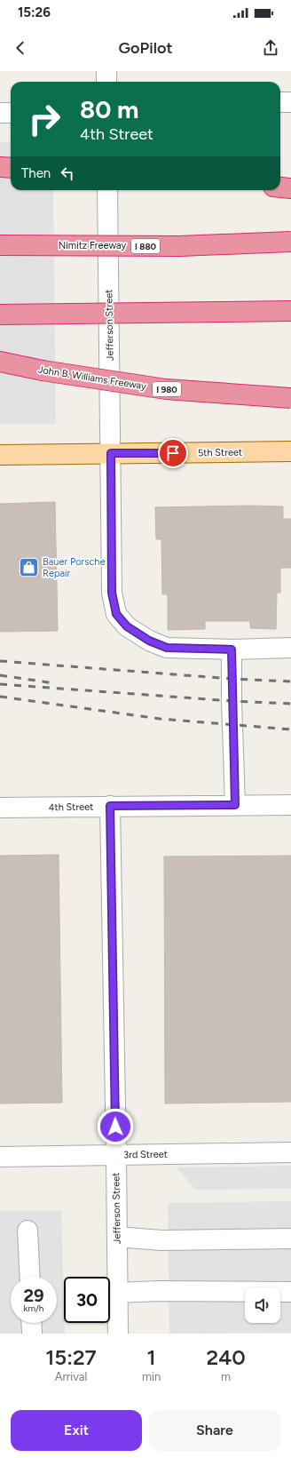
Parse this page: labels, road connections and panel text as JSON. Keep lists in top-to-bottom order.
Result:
{
  "streets": {
    "highway": [
      "Nimitz Freeway",
      "I 880",
      "John B. Williams Freeway",
      "I 980"
    ],
    "main road": ["5th Street"],
    "street": ["Jefferson Street", "4th Street", "3rd Street"]
  },
  "crossings": [
    ["Jefferson Street", "5th Street"],
    ["Jefferson Street", "4th Street"],
    ["Jefferson Street", "3rd Street"]
  ],
  "places": {
    "shop": ["Bauer Porsche Repair"]
  },
  "page": {
    "status": "15:26",
    "header": "GoPilot",
    "turn": ["80 m", "4th Street"],
    "then": "Then",
    "speed": "29 km/h",
    "limit": "30",
    "eta": [
      "15:27",
      "Arrival",
      "1",
      "min",
      "240",
      "m"
    ],
    "buttons": ["Exit", "Share"]
  }
}
